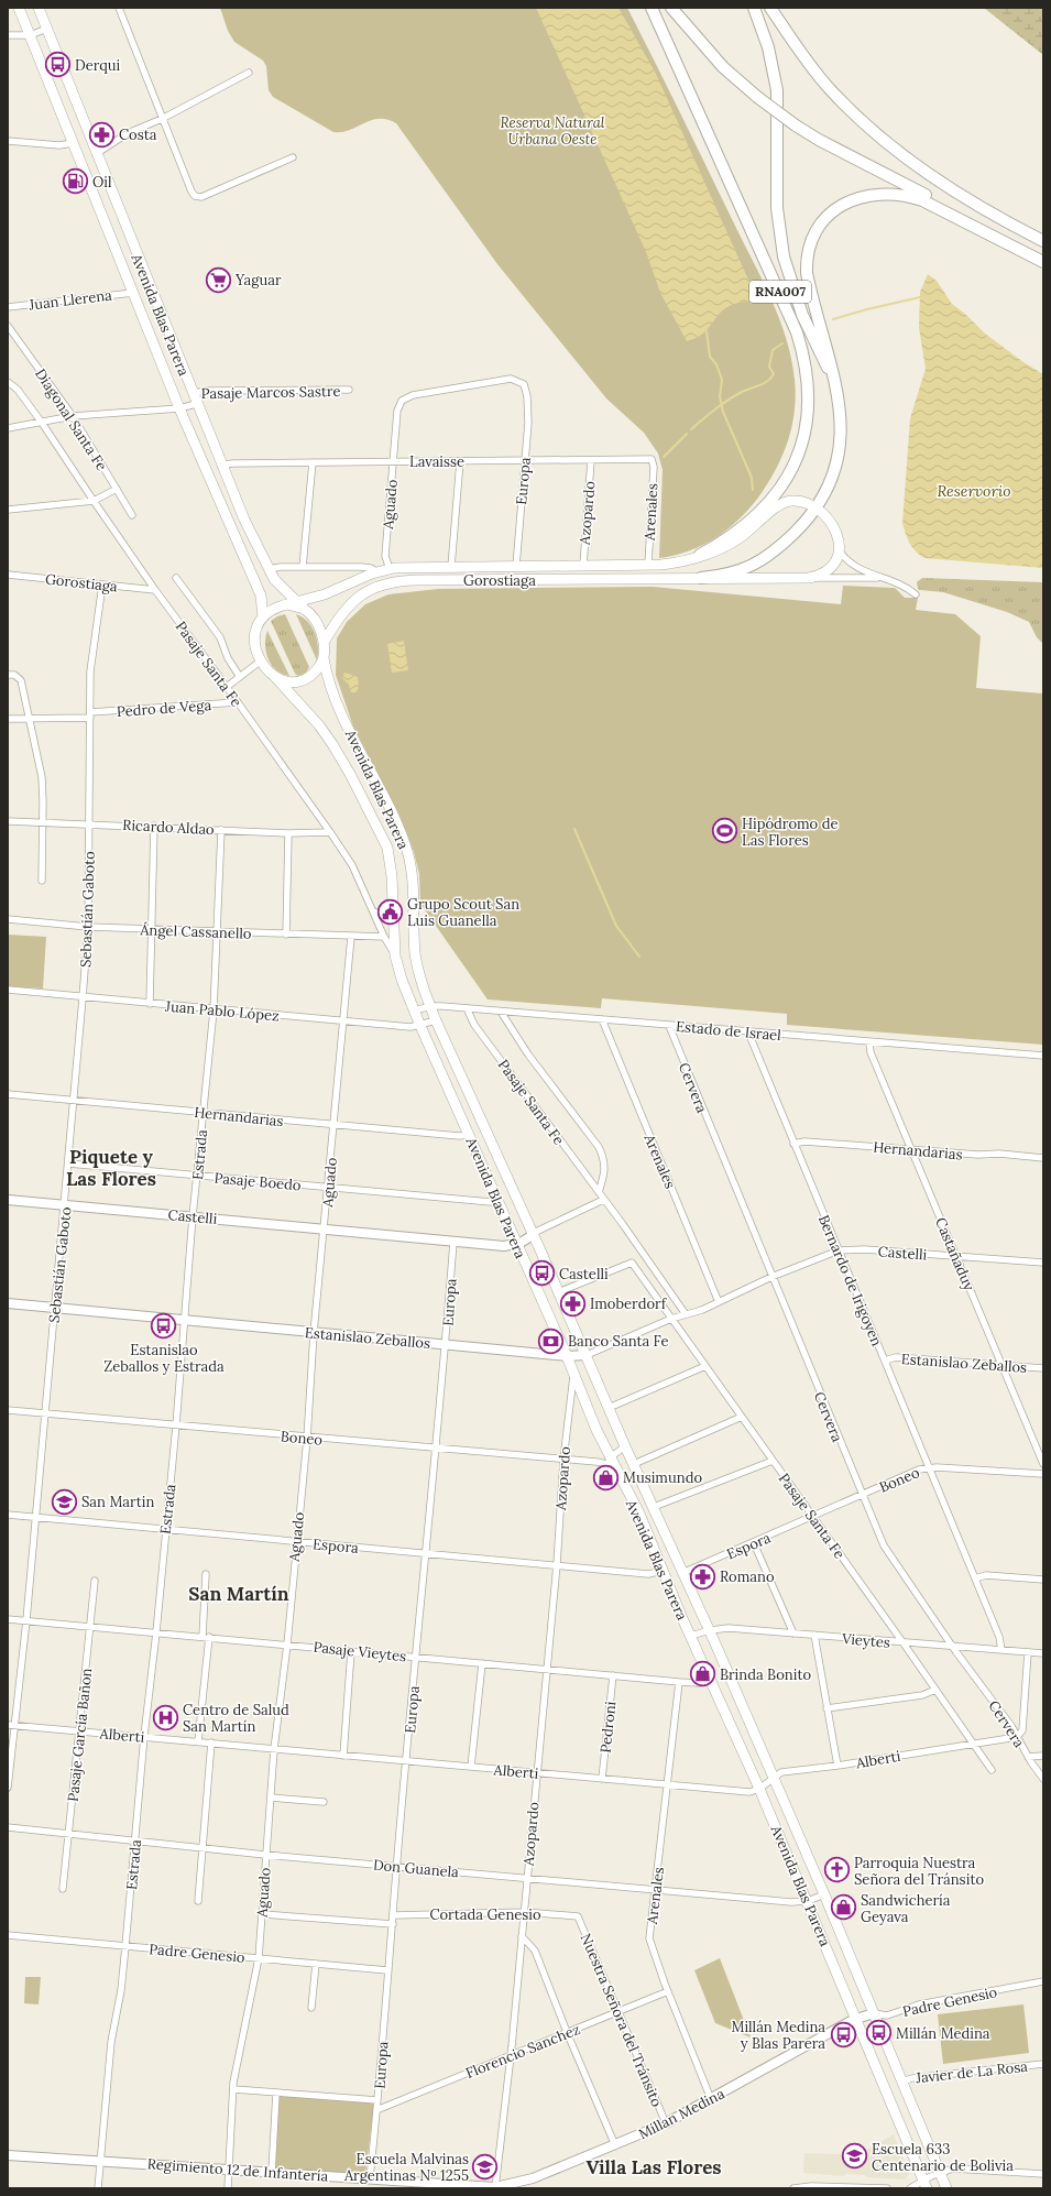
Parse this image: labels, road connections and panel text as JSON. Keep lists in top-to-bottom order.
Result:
{
  "streets": {
    "highway": ["RNA007"],
    "main road": [
      "Avenida Blas Parera",
      "Gorostiaga",
      "Castelli",
      "Estanislao Zeballos",
      "Padre Genesio",
      "Millan Medina",
      "Regimiento 12 de Infantería"
    ],
    "street": [
      "Juan Llerena",
      "Pasaje Marcos Sastre",
      "Diagonal Santa Fe",
      "Lavaisse",
      "Europa",
      "Aguado",
      "Arenales",
      "Azopardo",
      "Pasaje Santa Fe",
      "Pedro de Vega",
      "Ricardo Aldao",
      "Sebastián Gaboto",
      "Ángel Cassanello",
      "Juan Pablo López",
      "Estado de Israel",
      "Cervera",
      "Hernandarias",
      "Estrada",
      "Pasaje Boedo",
      "Castañaduy",
      "Bernardo de Irigoyen",
      "Boneo",
      "Espora",
      "Vieytes",
      "Pasaje Vieytes",
      "Pedroni",
      "Pasaje García Bañon",
      "Alberti",
      "Don Guanela",
      "Cortada Genesio",
      "Nuestra Señora del Tránsito",
      "Florencio Sanchez",
      "Javier de La Rosa"
    ]
  },
  "crossings": [
    ["RNA007", "Gorostiaga"],
    ["Juan Llerena", "Avenida Blas Parera"],
    ["Avenida Blas Parera", "Pasaje Marcos Sastre"],
    ["Avenida Blas Parera", "Lavaisse"],
    ["Avenida Blas Parera", "Azopardo"],
    ["Avenida Blas Parera", "Gorostiaga"],
    ["Avenida Blas Parera", "Pasaje Santa Fe"],
    ["Avenida Blas Parera", "Pedro de Vega"],
    ["Avenida Blas Parera", "Juan Pablo López"],
    ["Avenida Blas Parera", "Estado de Israel"],
    ["Avenida Blas Parera", "Hernandarias"],
    ["Avenida Blas Parera", "Pasaje Boedo"],
    ["Avenida Blas Parera", "Castelli"],
    ["Avenida Blas Parera", "Estanislao Zeballos"],
    ["Avenida Blas Parera", "Boneo"],
    ["Avenida Blas Parera", "Espora"],
    ["Avenida Blas Parera", "Vieytes"],
    ["Avenida Blas Parera", "Pasaje Vieytes"],
    ["Avenida Blas Parera", "Alberti"],
    ["Avenida Blas Parera", "Don Guanela"],
    ["Avenida Blas Parera", "Padre Genesio"],
    ["Avenida Blas Parera", "Javier de La Rosa"],
    ["Avenida Blas Parera", "Millan Medina"],
    ["Lavaisse", "Europa"],
    ["Lavaisse", "Aguado"],
    ["Lavaisse", "Arenales"],
    ["Lavaisse", "Azopardo"],
    ["Europa", "Aguado"],
    ["Europa", "Gorostiaga"],
    ["Europa", "Castelli"],
    ["Europa", "Estanislao Zeballos"],
    ["Europa", "Boneo"],
    ["Europa", "Espora"],
    ["Europa", "Pasaje Vieytes"],
    ["Europa", "Alberti"],
    ["Europa", "Don Guanela"],
    ["Europa", "Cortada Genesio"],
    ["Europa", "Padre Genesio"],
    ["Europa", "Florencio Sanchez"],
    ["Europa", "Regimiento 12 de Infantería"],
    ["Aguado", "Gorostiaga"],
    ["Aguado", "Ángel Cassanello"],
    ["Aguado", "Juan Pablo López"],
    ["Aguado", "Hernandarias"],
    ["Aguado", "Pasaje Boedo"],
    ["Aguado", "Castelli"],
    ["Aguado", "Estanislao Zeballos"],
    ["Aguado", "Boneo"],
    ["Aguado", "Espora"],
    ["Aguado", "Pasaje Vieytes"],
    ["Aguado", "Alberti"],
    ["Aguado", "Don Guanela"],
    ["Aguado", "Padre Genesio"],
    ["Aguado", "Regimiento 12 de Infantería"],
    ["Arenales", "Gorostiaga"],
    ["Arenales", "Estado de Israel"],
    ["Arenales", "Castelli"],
    ["Arenales", "Estanislao Zeballos"],
    ["Arenales", "Pasaje Vieytes"],
    ["Arenales", "Alberti"],
    ["Arenales", "Don Guanela"],
    ["Arenales", "Florencio Sanchez"],
    ["Arenales", "Millan Medina"],
    ["Azopardo", "Gorostiaga"],
    ["Azopardo", "Boneo"],
    ["Azopardo", "Espora"],
    ["Azopardo", "Pasaje Vieytes"],
    ["Azopardo", "Alberti"],
    ["Azopardo", "Don Guanela"],
    ["Azopardo", "Cortada Genesio"],
    ["Azopardo", "Florencio Sanchez"],
    ["Azopardo", "Millan Medina"],
    ["Azopardo", "Regimiento 12 de Infantería"],
    ["Gorostiaga", "Pasaje Santa Fe"],
    ["Gorostiaga", "Pedro de Vega"],
    ["Gorostiaga", "Sebastián Gaboto"],
    ["Pasaje Santa Fe", "Pedro de Vega"],
    ["Pasaje Santa Fe", "Ricardo Aldao"],
    ["Pasaje Santa Fe", "Ángel Cassanello"],
    ["Pasaje Santa Fe", "Estado de Israel"],
    ["Pasaje Santa Fe", "Estanislao Zeballos"],
    ["Pasaje Santa Fe", "Boneo"],
    ["Pasaje Santa Fe", "Espora"],
    ["Pasaje Santa Fe", "Vieytes"],
    ["Pasaje Santa Fe", "Alberti"],
    ["Pedro de Vega", "Sebastián Gaboto"],
    ["Ricardo Aldao", "Sebastián Gaboto"],
    ["Ricardo Aldao", "Estrada"],
    ["Sebastián Gaboto", "Ángel Cassanello"],
    ["Sebastián Gaboto", "Juan Pablo López"],
    ["Sebastián Gaboto", "Hernandarias"],
    ["Sebastián Gaboto", "Pasaje Boedo"],
    ["Sebastián Gaboto", "Castelli"],
    ["Sebastián Gaboto", "Estanislao Zeballos"],
    ["Sebastián Gaboto", "Boneo"],
    ["Sebastián Gaboto", "Espora"],
    ["Sebastián Gaboto", "Pasaje Vieytes"],
    ["Sebastián Gaboto", "Alberti"],
    ["Ángel Cassanello", "Estrada"],
    ["Juan Pablo López", "Estrada"],
    ["Estado de Israel", "Cervera"],
    ["Estado de Israel", "Castañaduy"],
    ["Estado de Israel", "Bernardo de Irigoyen"],
    ["Cervera", "Castelli"],
    ["Cervera", "Boneo"],
    ["Cervera", "Vieytes"],
    ["Cervera", "Alberti"],
    ["Hernandarias", "Estrada"],
    ["Hernandarias", "Castañaduy"],
    ["Hernandarias", "Bernardo de Irigoyen"],
    ["Estrada", "Pasaje Boedo"],
    ["Estrada", "Castelli"],
    ["Estrada", "Estanislao Zeballos"],
    ["Estrada", "Boneo"],
    ["Estrada", "Espora"],
    ["Estrada", "Pasaje Vieytes"],
    ["Estrada", "Alberti"],
    ["Estrada", "Don Guanela"],
    ["Estrada", "Padre Genesio"],
    ["Estrada", "Regimiento 12 de Infantería"],
    ["Castelli", "Castañaduy"],
    ["Castelli", "Bernardo de Irigoyen"],
    ["Castelli", "Estanislao Zeballos"],
    ["Castañaduy", "Estanislao Zeballos"],
    ["Bernardo de Irigoyen", "Estanislao Zeballos"],
    ["Bernardo de Irigoyen", "Boneo"],
    ["Bernardo de Irigoyen", "Vieytes"],
    ["Boneo", "Espora"],
    ["Pasaje Vieytes", "Pedroni"],
    ["Pasaje Vieytes", "Pasaje García Bañon"],
    ["Pedroni", "Alberti"],
    ["Pasaje García Bañon", "Alberti"],
    ["Pasaje García Bañon", "Don Guanela"],
    ["Cortada Genesio", "Nuestra Señora del Tránsito"],
    ["Padre Genesio", "Millan Medina"],
    ["Nuestra Señora del Tránsito", "Florencio Sanchez"],
    ["Nuestra Señora del Tránsito", "Millan Medina"],
    ["Millan Medina", "Regimiento 12 de Infantería"]
  ],
  "districts": ["Piquete y Las Flores", "San Martín", "Villa Las Flores"],
  "water": ["Reservorio"],
  "parks": ["Reserva Natural Urbana Oeste"],
  "places": {
    "bus stop": [
      "Derqui",
      "Castelli",
      "Estanislao Zeballos y Estrada",
      "Millán Medina",
      "Millán Medina y Blas Parera"
    ],
    "pharmacy": ["Costa", "Imoberdorf", "Romano"],
    "fuel station": ["Oil"],
    "supermarket": ["Yaguar"],
    "sports": ["Hipódromo de Las Flores"],
    "public building": ["Grupo Scout San Luis Guanella"],
    "bank": ["Banco Santa Fe"],
    "shop": ["Musimundo", "Brinda Bonito", "Sandwichería Geyava"],
    "school or university": ["San Martin", "Escuela 633 Centenario de Bolivia", "Escuela Malvinas Argentinas Nº 1255"],
    "hospital": ["Centro de Salud San Martín"],
    "church": ["Parroquia Nuestra Señora del Tránsito"]
  }
}
